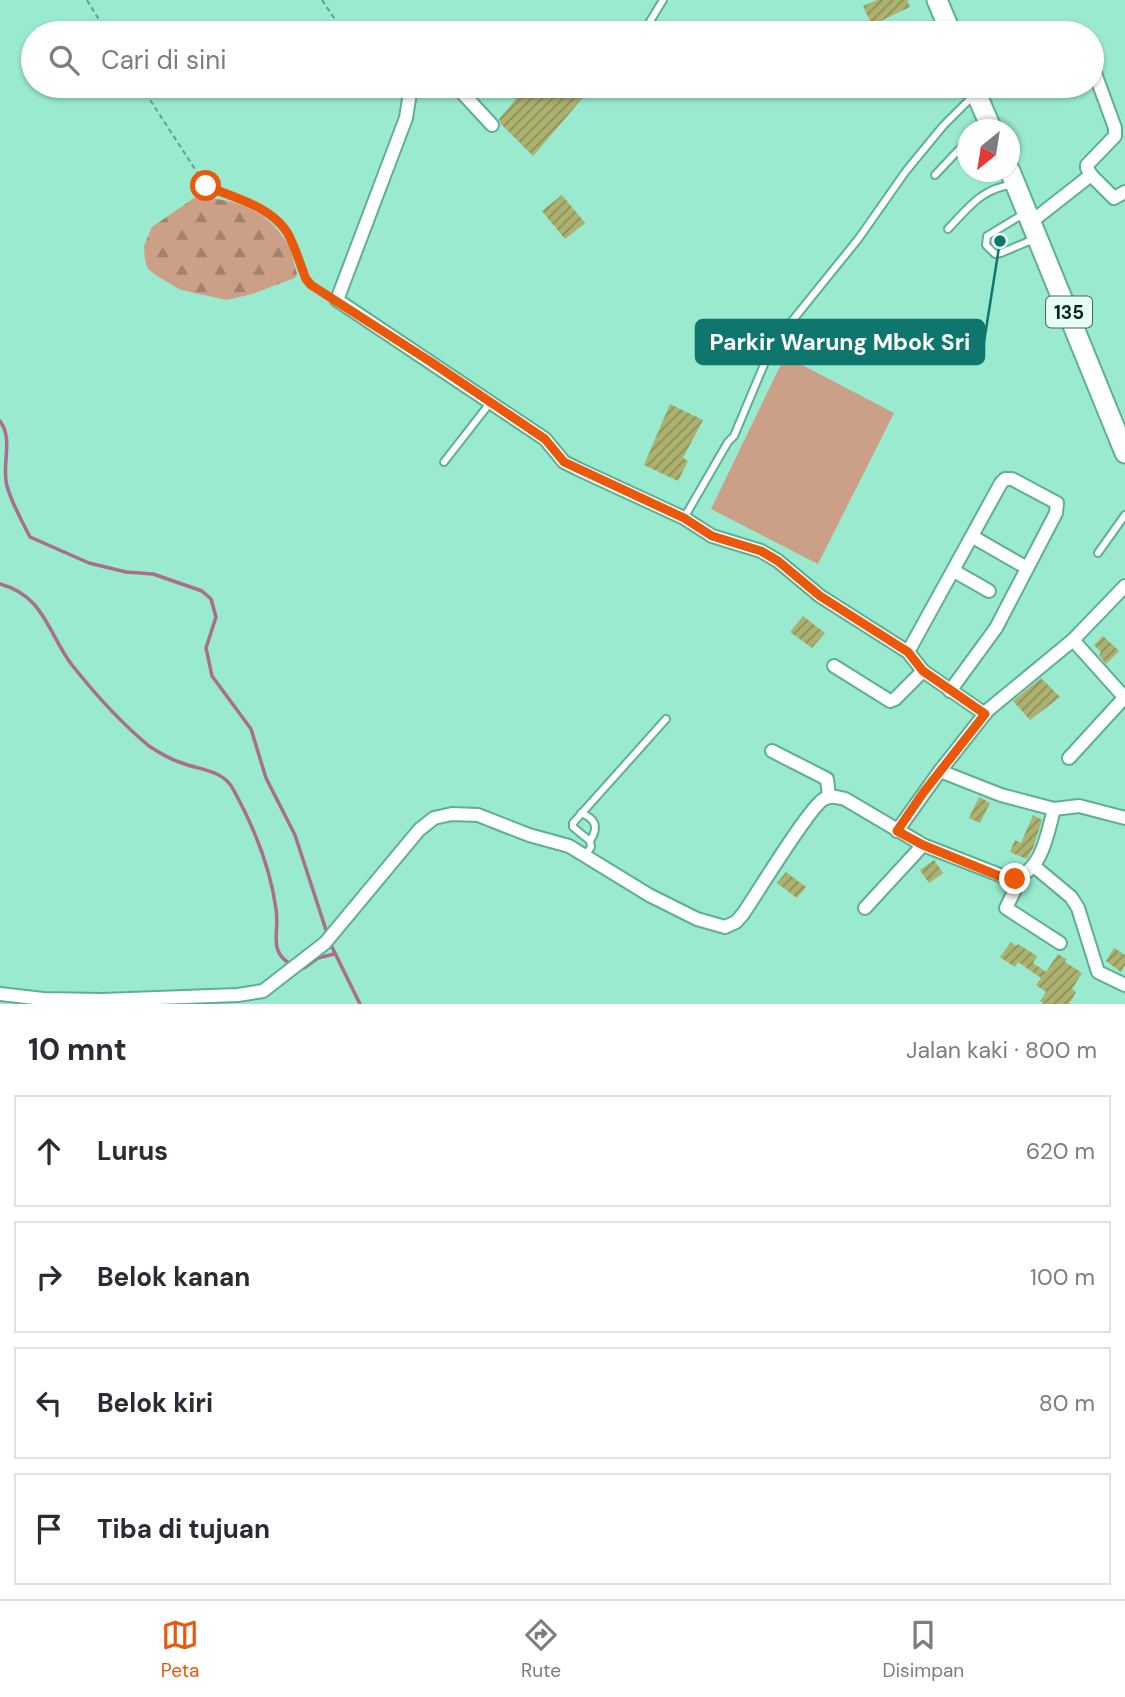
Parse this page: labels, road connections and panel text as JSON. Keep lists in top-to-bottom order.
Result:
{
  "streets": {
    "main road": ["135"]
  },
  "places": ["Parkir Warung Mbok Sri"],
  "north": "bottom left",
  "page": {
    "search": "Cari di sini",
    "heading": ["10 mnt", "Jalan kaki · 800 m"],
    "list": [
      ["Lurus", "620 m"],
      ["Belok kanan", "100 m"],
      ["Belok kiri", "80 m"],
      "Tiba di tujuan"
    ],
    "nav": ["Peta", "Rute", "Disimpan"]
  }
}
